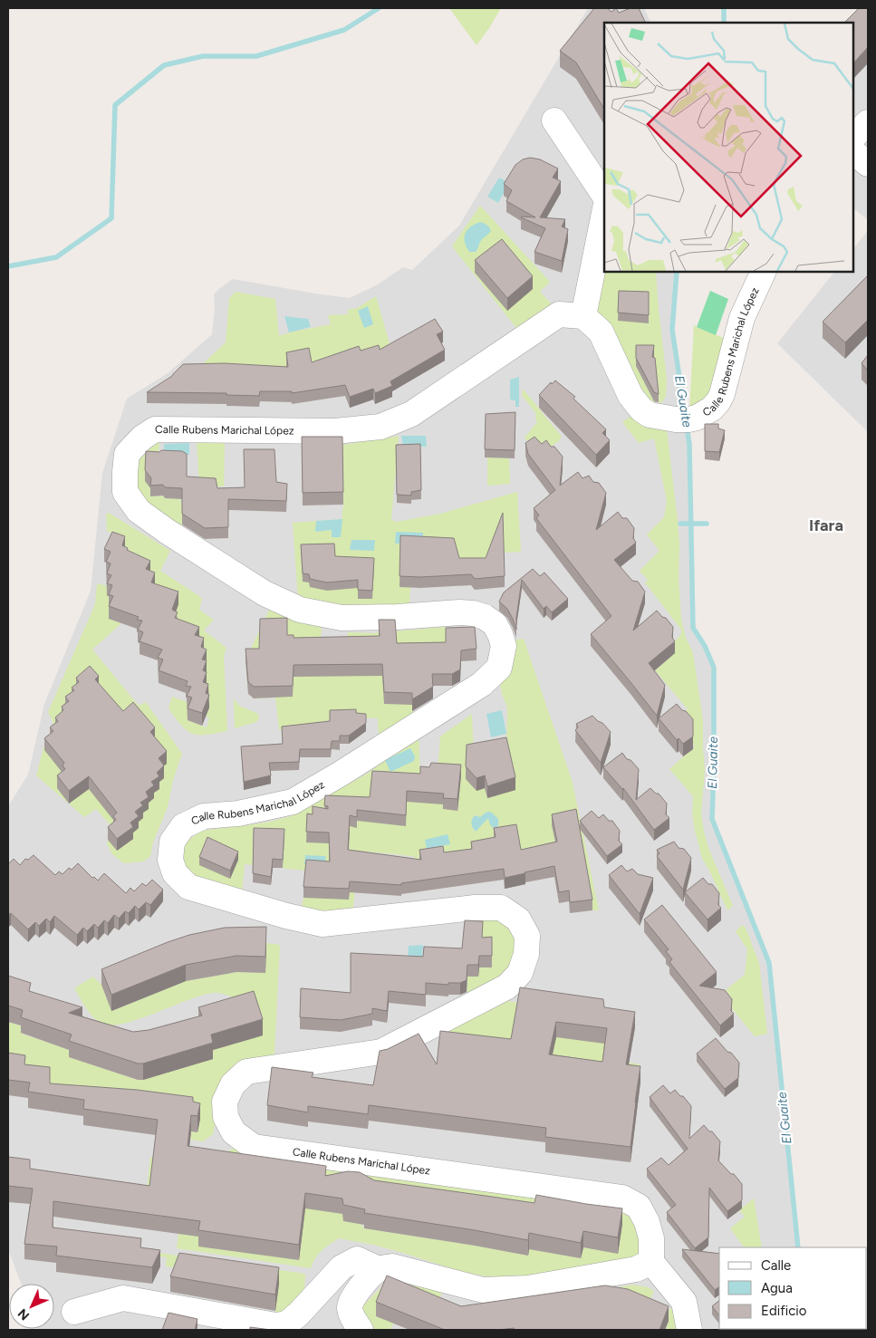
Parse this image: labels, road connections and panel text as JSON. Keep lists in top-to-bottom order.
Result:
{
  "streets": {
    "street": ["Calle Rubens Marichal López"]
  },
  "districts": ["Ifara"],
  "water": ["El Guaite"],
  "legend": ["Calle", "Agua", "Edificio"],
  "north": "bottom left"
}
